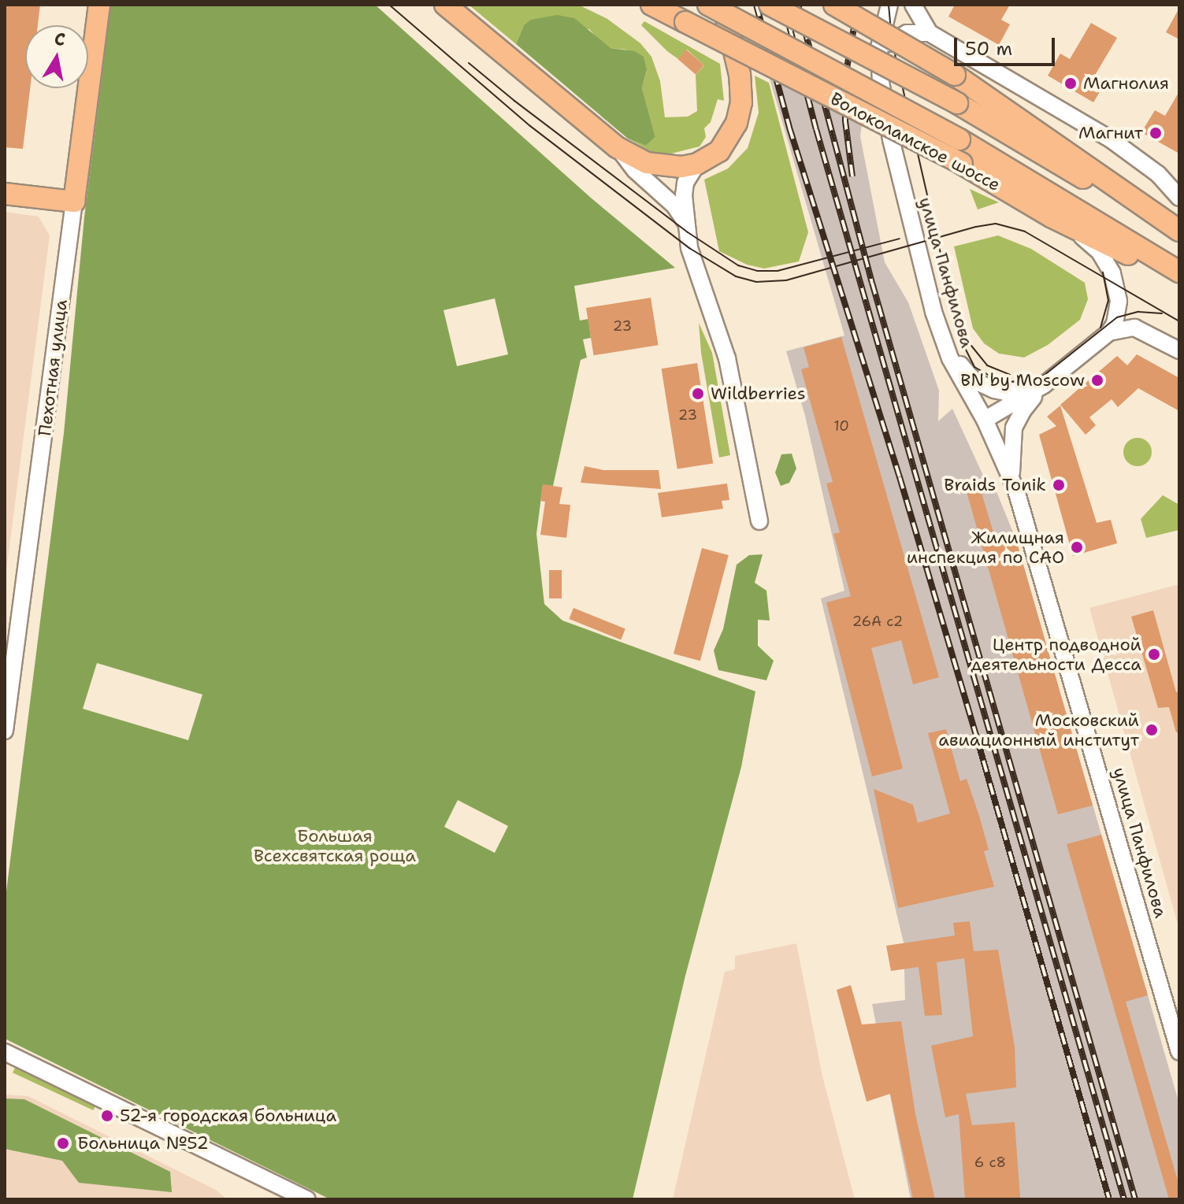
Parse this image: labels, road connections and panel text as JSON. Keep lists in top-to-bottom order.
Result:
{
  "streets": {
    "main road": ["Волоколамское шоссе", "Пехотная улица"],
    "street": ["улица Панфилова"]
  },
  "parks": ["Большая Всехсвятская роща"],
  "places": [
    "Магнолия",
    "Магнит",
    "BN by Moscow",
    "Wildberries",
    "Braids Tonik",
    "Жилищная инспекция по САО",
    "Центр подводной деятельности Десса",
    "Московский авиационный институт",
    "52-я городская больница",
    "Больница №52"
  ],
  "house_numbers": [
    "23",
    "23",
    "10",
    "26А с2",
    "6 с8"
  ],
  "scale_bar": "50 m",
  "north": "top"
}
